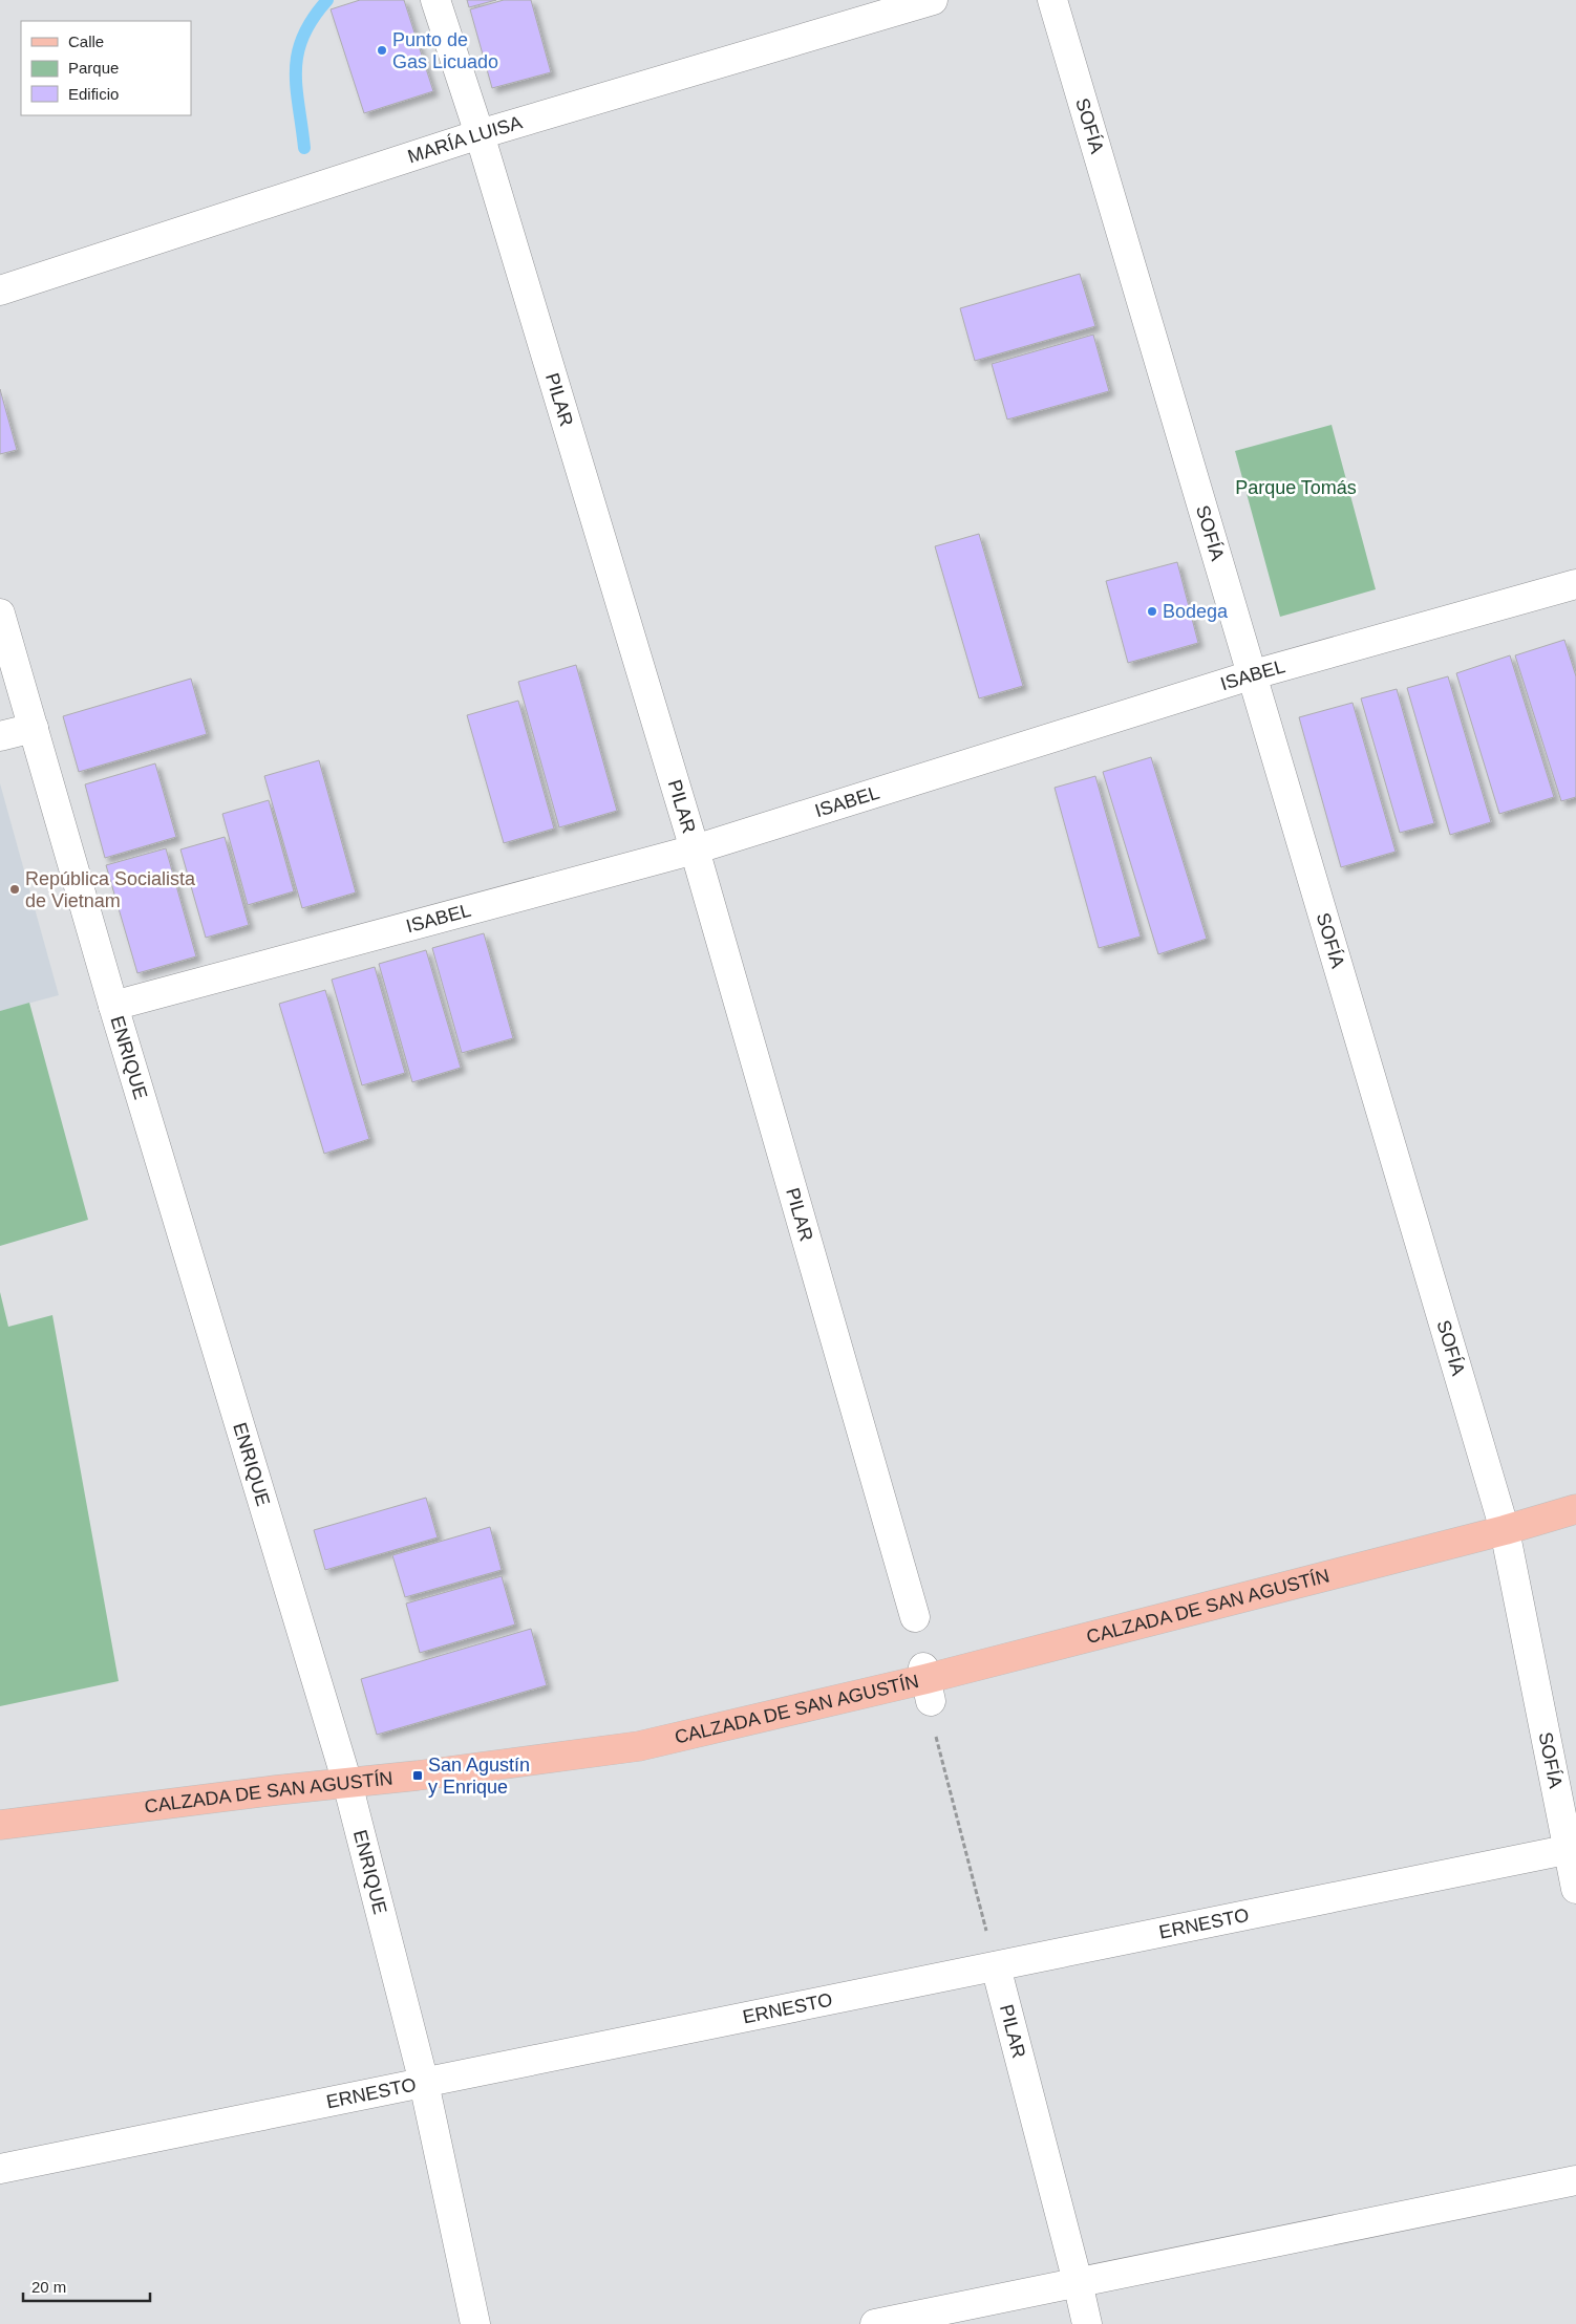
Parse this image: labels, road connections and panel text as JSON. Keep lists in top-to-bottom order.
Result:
{
  "streets": {
    "main road": ["CALZADA DE SAN AGUSTÍN"],
    "street": [
      "SOFÍA",
      "MARÍA LUISA",
      "PILAR",
      "ISABEL",
      "ENRIQUE",
      "ERNESTO"
    ]
  },
  "crossings": [
    ["SOFÍA", "ISABEL"],
    ["SOFÍA", "CALZADA DE SAN AGUSTÍN"],
    ["SOFÍA", "ERNESTO"],
    ["MARÍA LUISA", "PILAR"],
    ["PILAR", "ISABEL"],
    ["PILAR", "ERNESTO"],
    ["ISABEL", "ENRIQUE"],
    ["ENRIQUE", "CALZADA DE SAN AGUSTÍN"],
    ["ENRIQUE", "ERNESTO"]
  ],
  "parks": ["Parque Tomás"],
  "places": {
    "other": ["Punto de Gas Licuado", "Bodega", "República Socialista de Vietnam"],
    "transit": ["San Agustín y Enrique"]
  },
  "legend": ["Calle", "Parque", "Edificio"],
  "scale_bar": "20 m"
}
